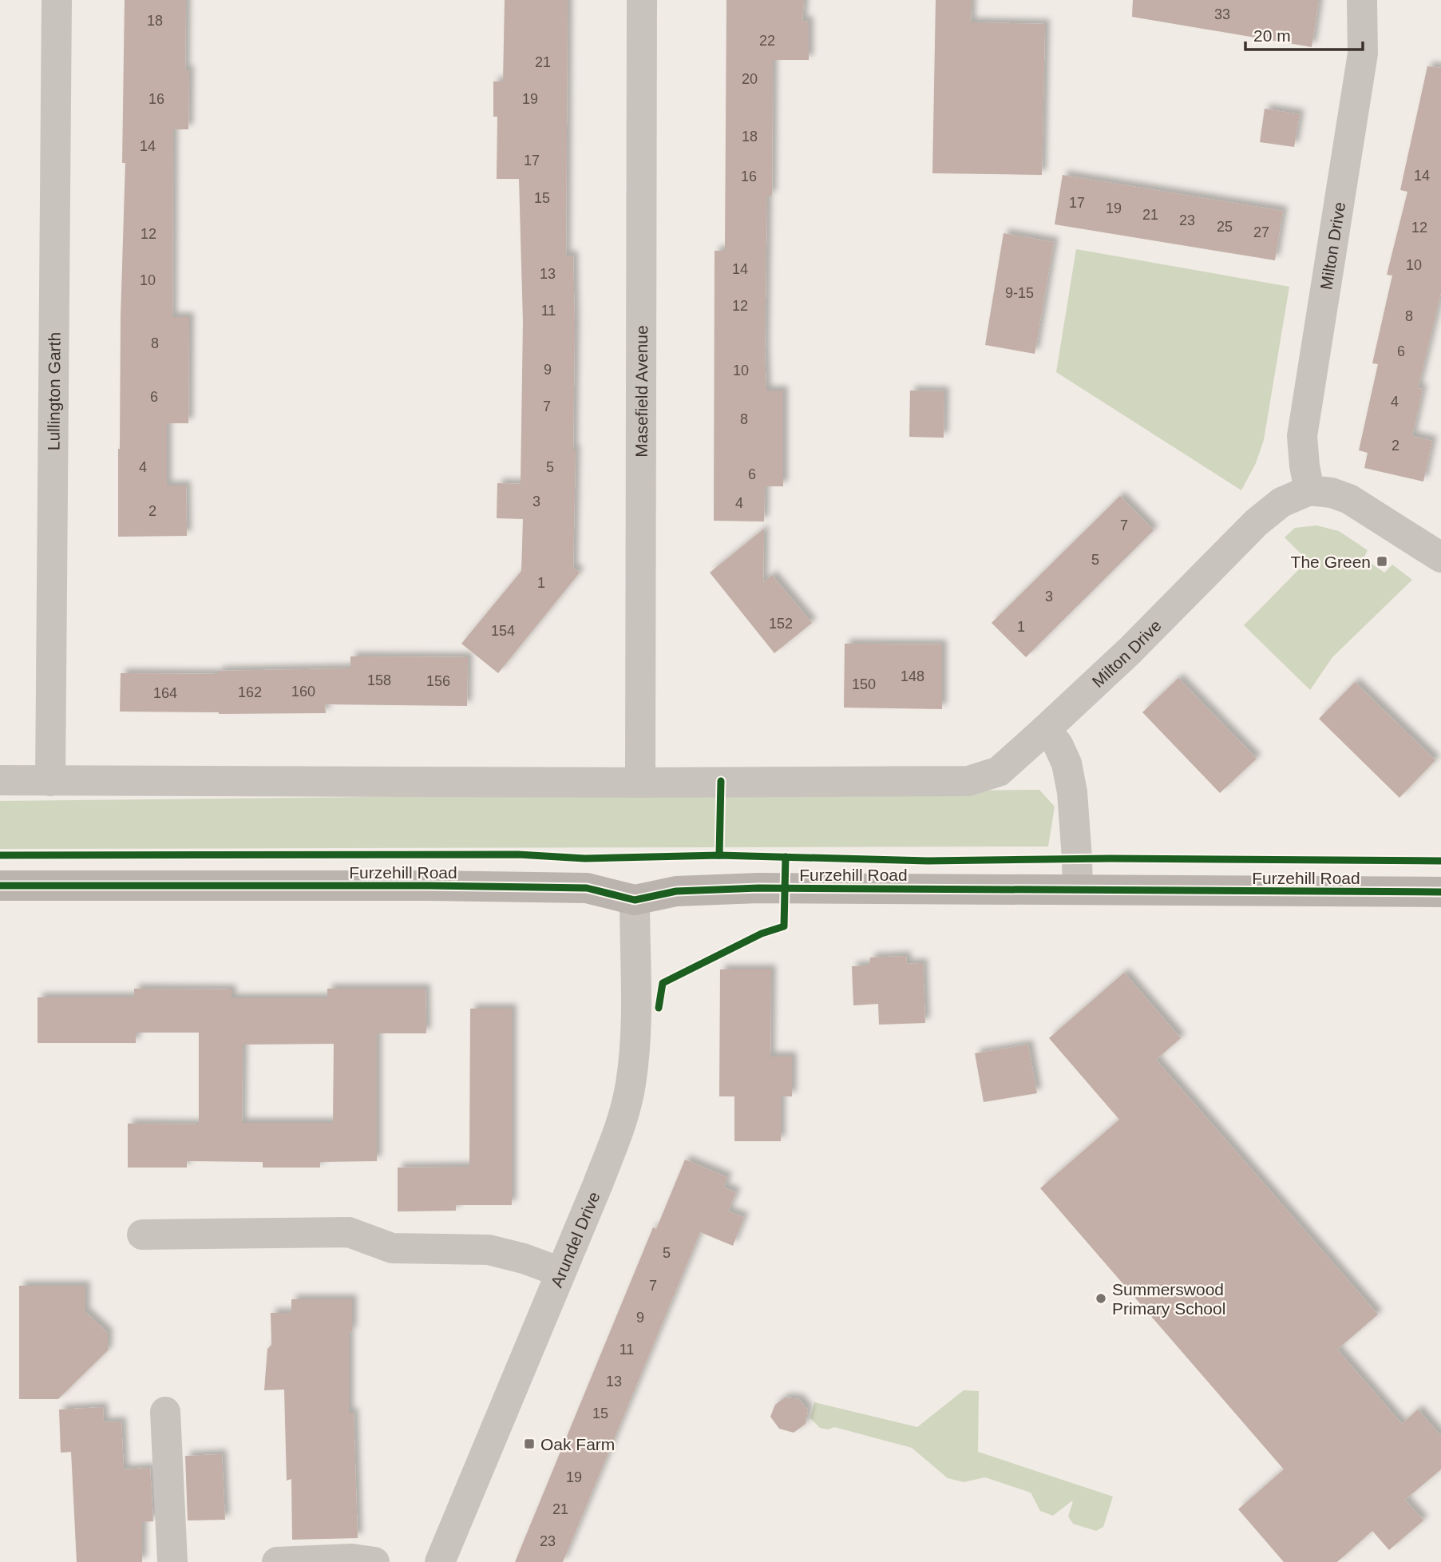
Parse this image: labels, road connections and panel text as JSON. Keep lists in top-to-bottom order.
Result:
{
  "streets": {
    "street": [
      "Milton Drive",
      "Lullington Garth",
      "Masefield Avenue",
      "Furzehill Road",
      "Arundel Drive"
    ]
  },
  "crossings": [
    ["Furzehill Road", "Arundel Drive"]
  ],
  "places": {
    "transit": ["The Green", "Oak Farm"],
    "other": ["Summerswood Primary School"]
  },
  "house_numbers": [
    "33",
    "18",
    "22",
    "21",
    "20",
    "16",
    "19",
    "18",
    "14",
    "17",
    "14",
    "16",
    "15",
    "17",
    "19",
    "21",
    "23",
    "25",
    "12",
    "27",
    "12",
    "10",
    "14",
    "13",
    "10",
    "9-15",
    "12",
    "11",
    "8",
    "8",
    "6",
    "9",
    "10",
    "6",
    "4",
    "7",
    "8",
    "2",
    "4",
    "5",
    "6",
    "3",
    "4",
    "2",
    "7",
    "5",
    "1",
    "3",
    "152",
    "1",
    "154",
    "148",
    "158",
    "156",
    "150",
    "160",
    "162",
    "164",
    "5",
    "7",
    "9",
    "11",
    "13",
    "15",
    "19",
    "21",
    "23"
  ],
  "scale_bar": "20 m"
}
